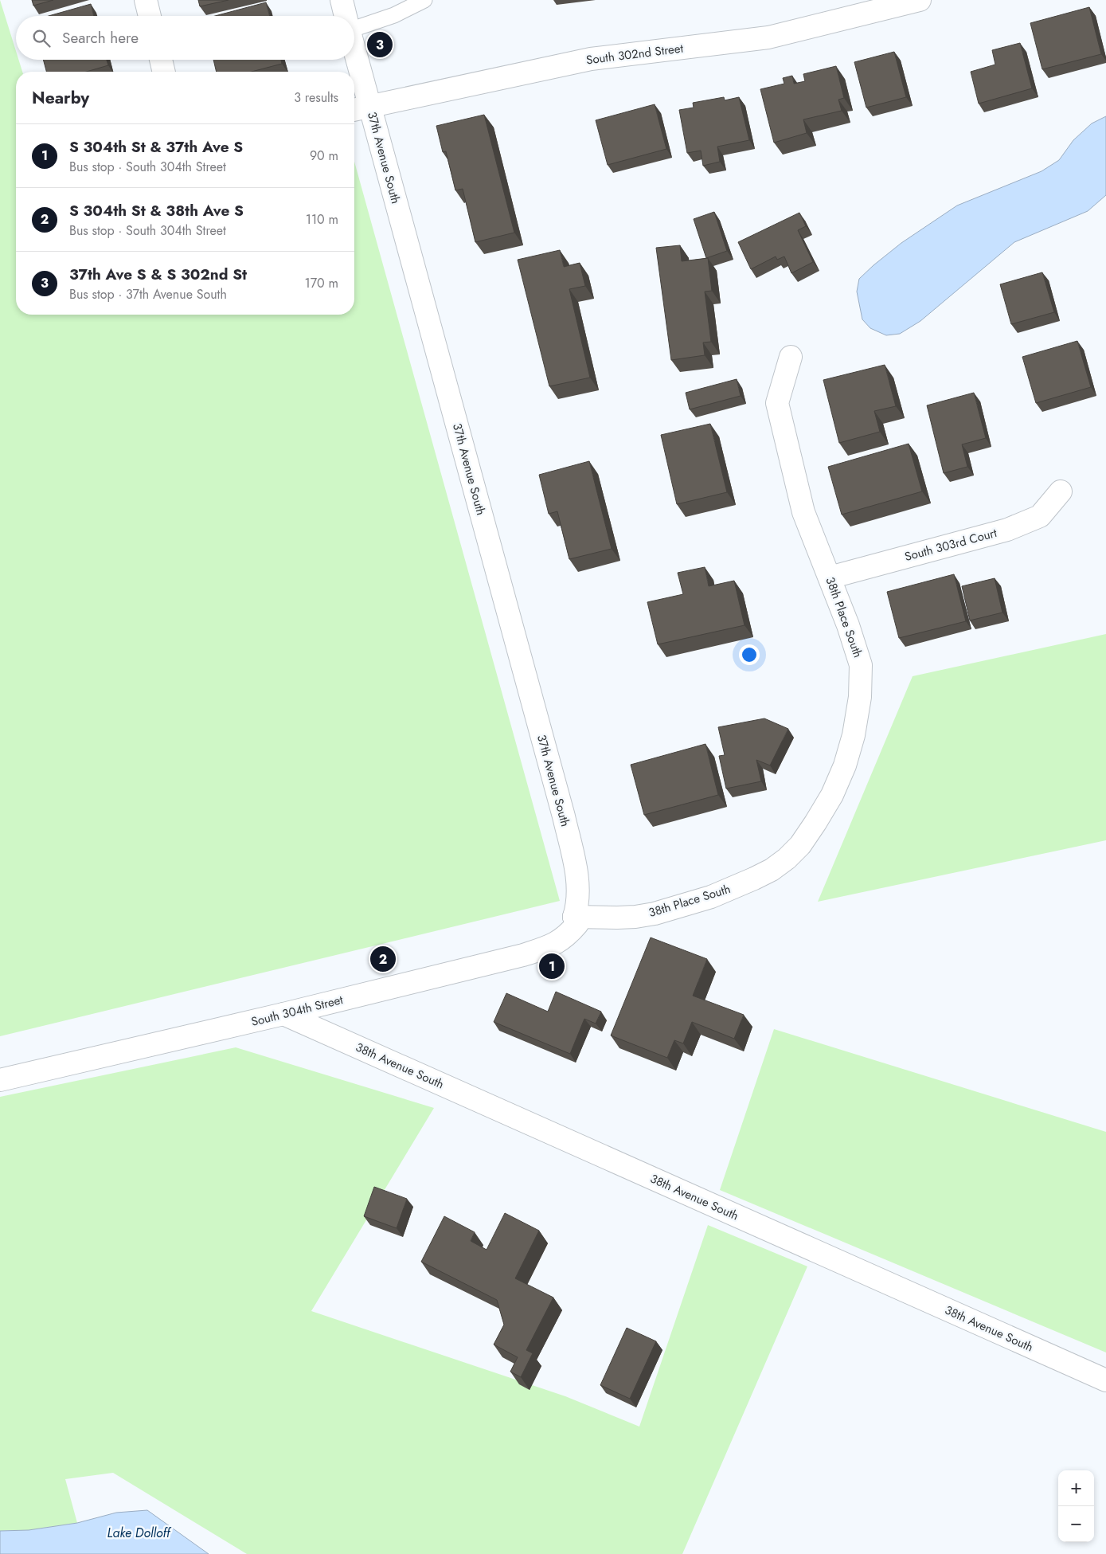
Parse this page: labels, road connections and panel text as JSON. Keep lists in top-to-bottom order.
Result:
{
  "streets": {
    "street": [
      "South 302nd Street",
      "37th Avenue South",
      "South 303rd Court",
      "38th Place South",
      "South 304th Street",
      "38th Avenue South"
    ]
  },
  "crossings": [
    ["South 302nd Street", "37th Avenue South"],
    ["37th Avenue South", "38th Place South"],
    ["37th Avenue South", "South 304th Street"],
    ["South 303rd Court", "38th Place South"],
    ["38th Place South", "South 304th Street"],
    ["South 304th Street", "38th Avenue South"]
  ],
  "water": ["Lake Dolloff"],
  "page": {
    "search": "Search here",
    "pins": ["3", "2", "1"],
    "heading": ["Nearby", "3 results"],
    "list": [
      {
        "mark": "1",
        "name": "S 304th St & 37th Ave S",
        "note": "Bus stop · South 304th Street",
        "value": "90 m"
      },
      {
        "mark": "2",
        "name": "S 304th St & 38th Ave S",
        "note": "Bus stop · South 304th Street",
        "value": "110 m"
      },
      {
        "mark": "3",
        "name": "37th Ave S & S 302nd St",
        "note": "Bus stop · 37th Avenue South",
        "value": "170 m"
      }
    ],
    "map_buttons": ["+", "−"]
  }
}
